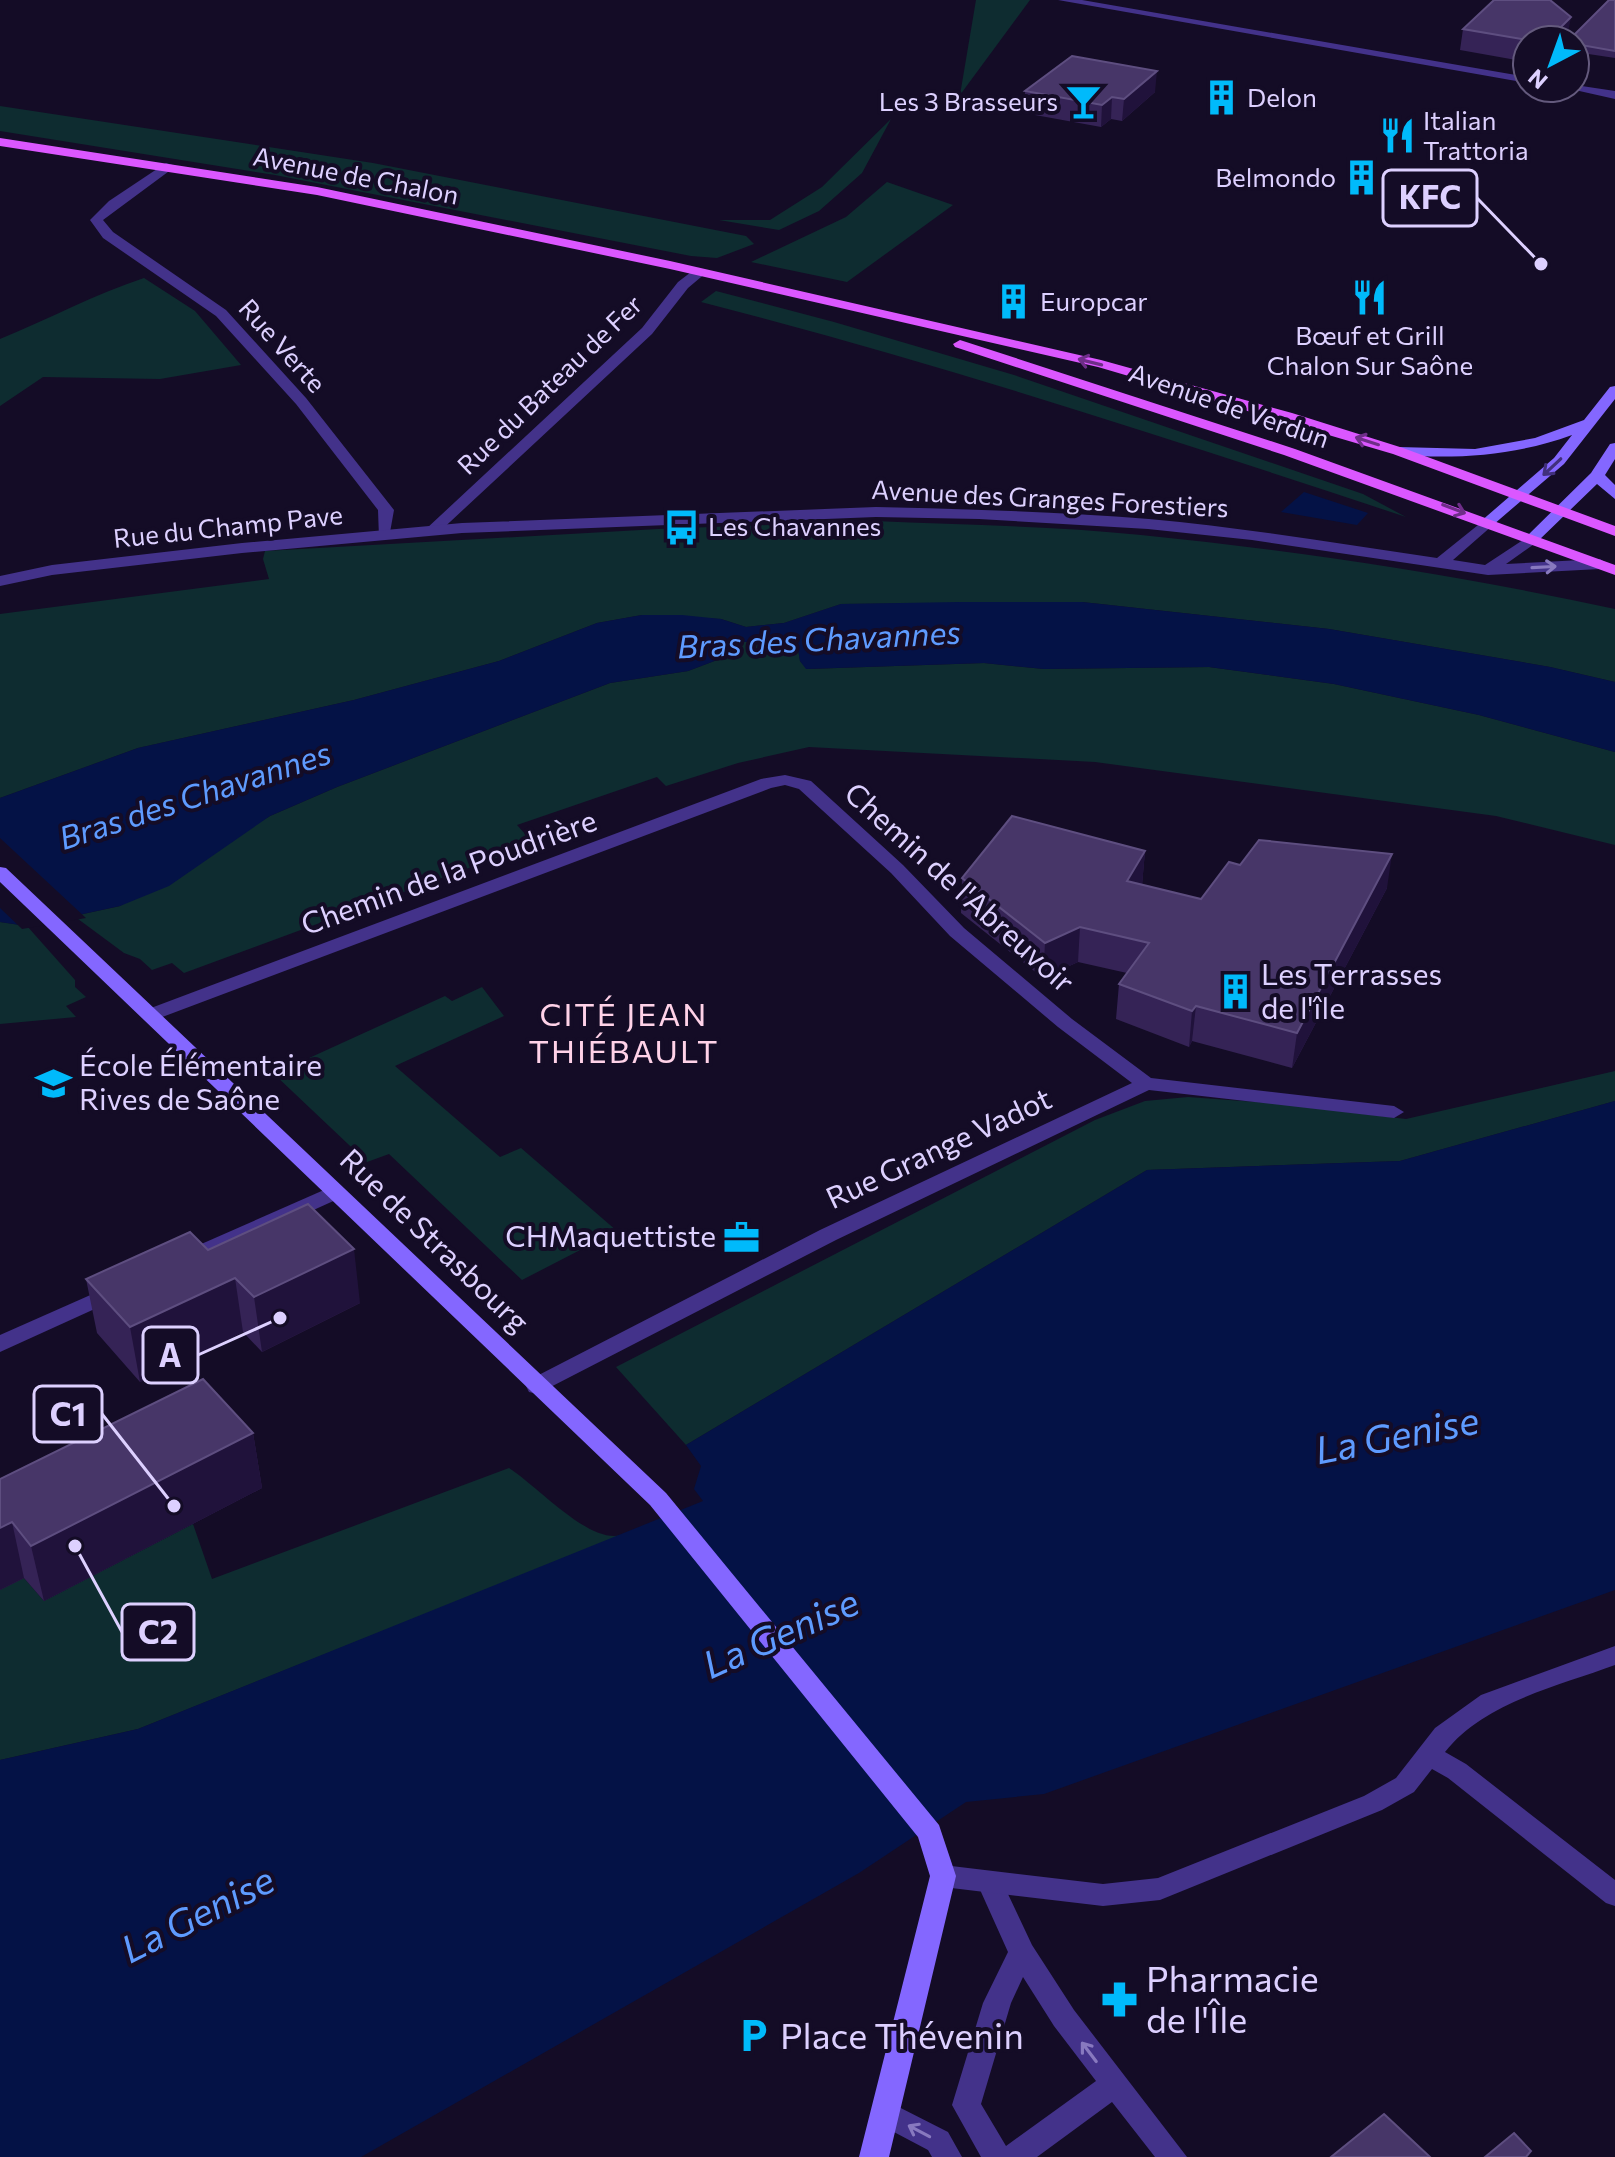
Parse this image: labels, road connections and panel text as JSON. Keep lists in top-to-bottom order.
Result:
{
  "streets": {
    "main road": ["Avenue de Chalon", "Avenue de Verdun", "Rue de Strasbourg"],
    "street": [
      "Rue Verte",
      "Rue du Bateau de Fer",
      "Avenue des Granges Forestiers",
      "Rue du Champ Pave",
      "Chemin de la Poudrière",
      "Chemin de l'Abreuvoir",
      "Rue Grange Vadot"
    ]
  },
  "crossings": [
    ["Avenue de Chalon", "Rue Verte"],
    ["Avenue de Chalon", "Rue du Bateau de Fer"],
    ["Avenue de Chalon", "Avenue de Verdun"],
    ["Rue Verte", "Rue du Champ Pave"],
    ["Rue du Bateau de Fer", "Avenue de Verdun"],
    ["Rue du Bateau de Fer", "Rue du Champ Pave"],
    ["Avenue de Verdun", "Avenue des Granges Forestiers"],
    ["Avenue des Granges Forestiers", "Rue du Champ Pave"],
    ["Chemin de la Poudrière", "Chemin de l'Abreuvoir"],
    ["Chemin de la Poudrière", "Rue de Strasbourg"],
    ["Chemin de l'Abreuvoir", "Rue Grange Vadot"],
    ["Rue Grange Vadot", "Rue de Strasbourg"]
  ],
  "districts": ["CITÉ JEAN THIÉBAULT"],
  "water": ["Bras des Chavannes", "La Genise"],
  "places": {
    "building": [
      "Delon",
      "Belmondo",
      "Europcar",
      "Les Terrasses de l'île"
    ],
    "bar": ["Les 3 Brasseurs"],
    "restaurant": ["Italian Trattoria", "Bœuf et Grill Chalon Sur Saône"],
    "other": [
      "KFC",
      "A",
      "C1",
      "C2"
    ],
    "bus stop": ["Les Chavannes"],
    "school or university": ["École Élémentaire Rives de Saône"],
    "office": ["CHMaquettiste"],
    "pharmacy": ["Pharmacie de l'Île"],
    "parking": ["Place Thévenin"]
  },
  "north": "bottom left"
}
